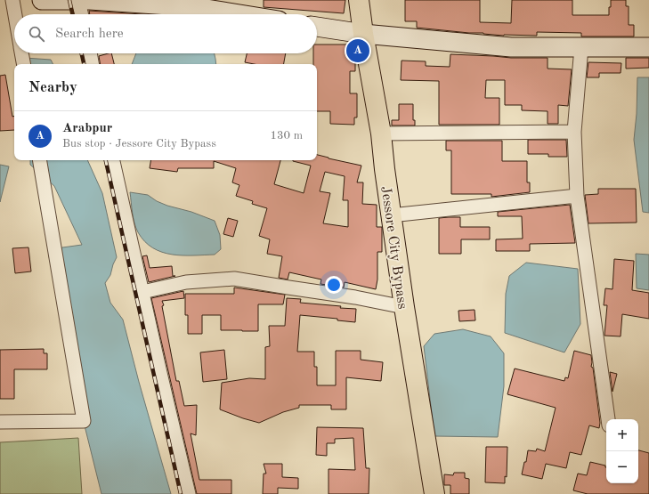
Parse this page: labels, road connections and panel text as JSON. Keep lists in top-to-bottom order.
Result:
{
  "streets": {
    "highway": ["Jessore City Bypass"]
  },
  "page": {
    "search": "Search here",
    "pins": "A",
    "heading": "Nearby",
    "list": [
      {
        "mark": "A",
        "name": "Arabpur",
        "note": "Bus stop · Jessore City Bypass",
        "value": "130 m"
      }
    ],
    "map_buttons": ["+", "−"]
  }
}
